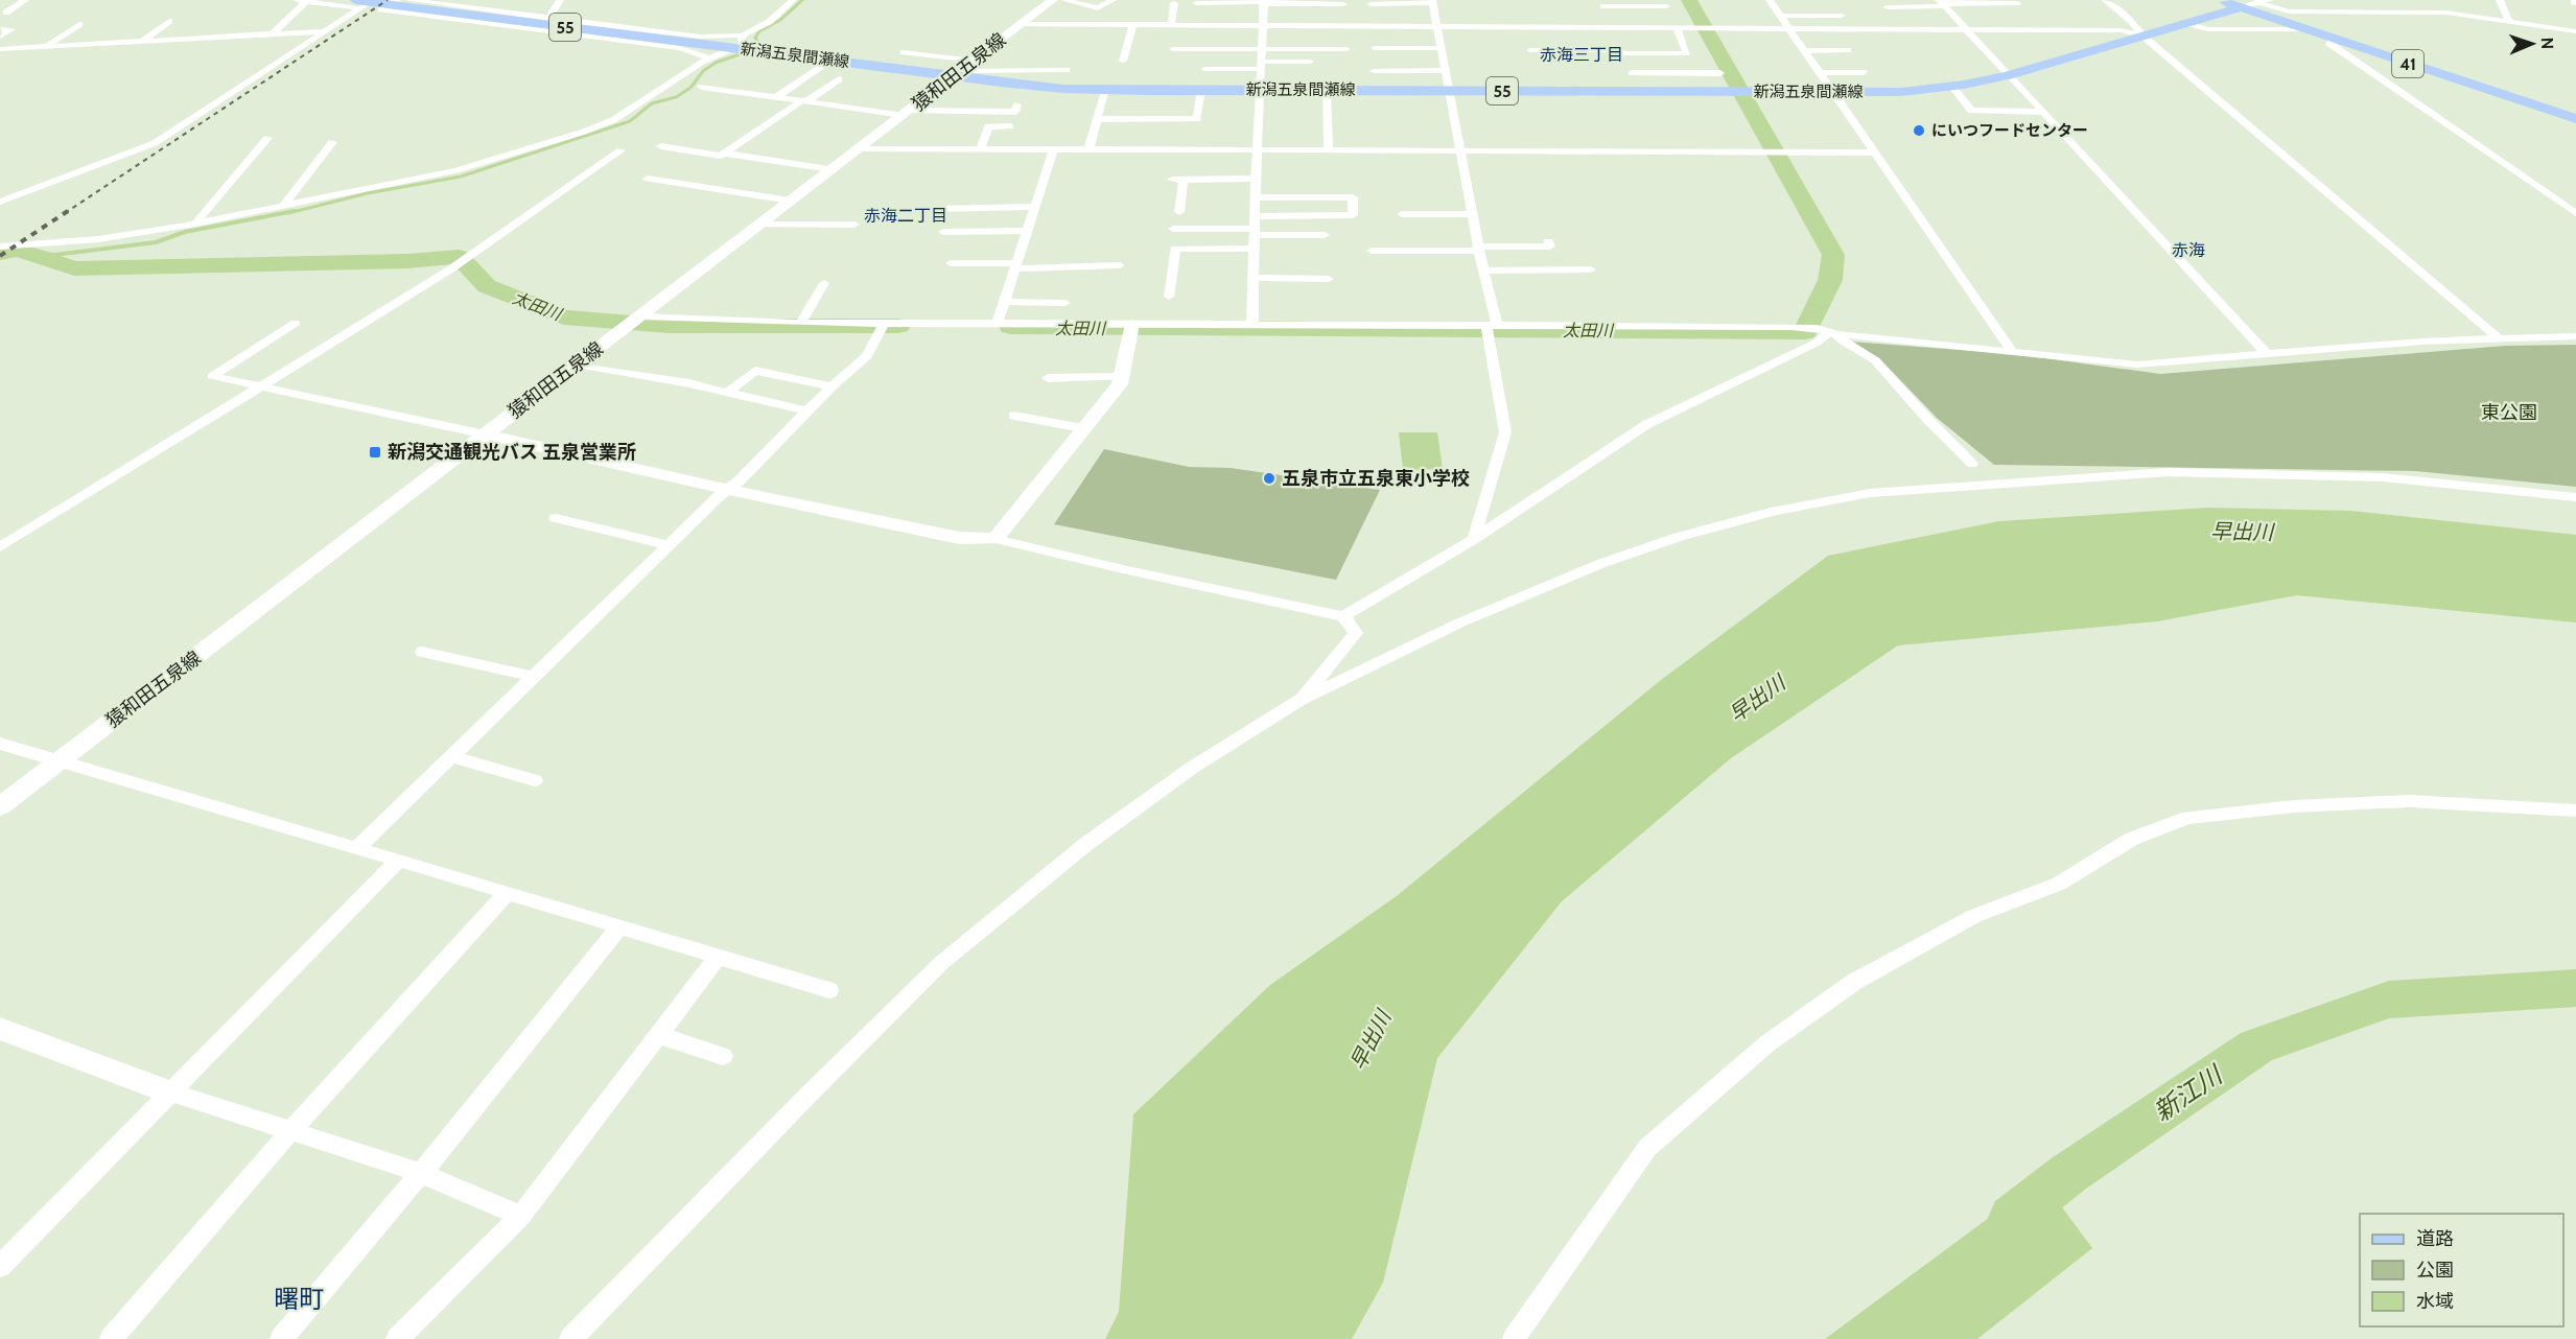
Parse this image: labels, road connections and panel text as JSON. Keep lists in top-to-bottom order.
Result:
{
  "streets": {
    "main road": [
      "55",
      "新潟五泉間瀬線",
      "41",
      "猿和田五泉線"
    ]
  },
  "crossings": [
    ["新潟五泉間瀬線", "41"],
    ["新潟五泉間瀬線", "猿和田五泉線"]
  ],
  "districts": [
    "赤海三丁目",
    "赤海二丁目",
    "赤海",
    "曙町"
  ],
  "water": ["太田川", "早出川", "新江川"],
  "parks": ["東公園"],
  "places": {
    "other": ["にいつフードセンター", "五泉市立五泉東小学校"],
    "transit": ["新潟交通観光バス 五泉営業所"]
  },
  "legend": ["道路", "公園", "水域"],
  "north": "right"
}
